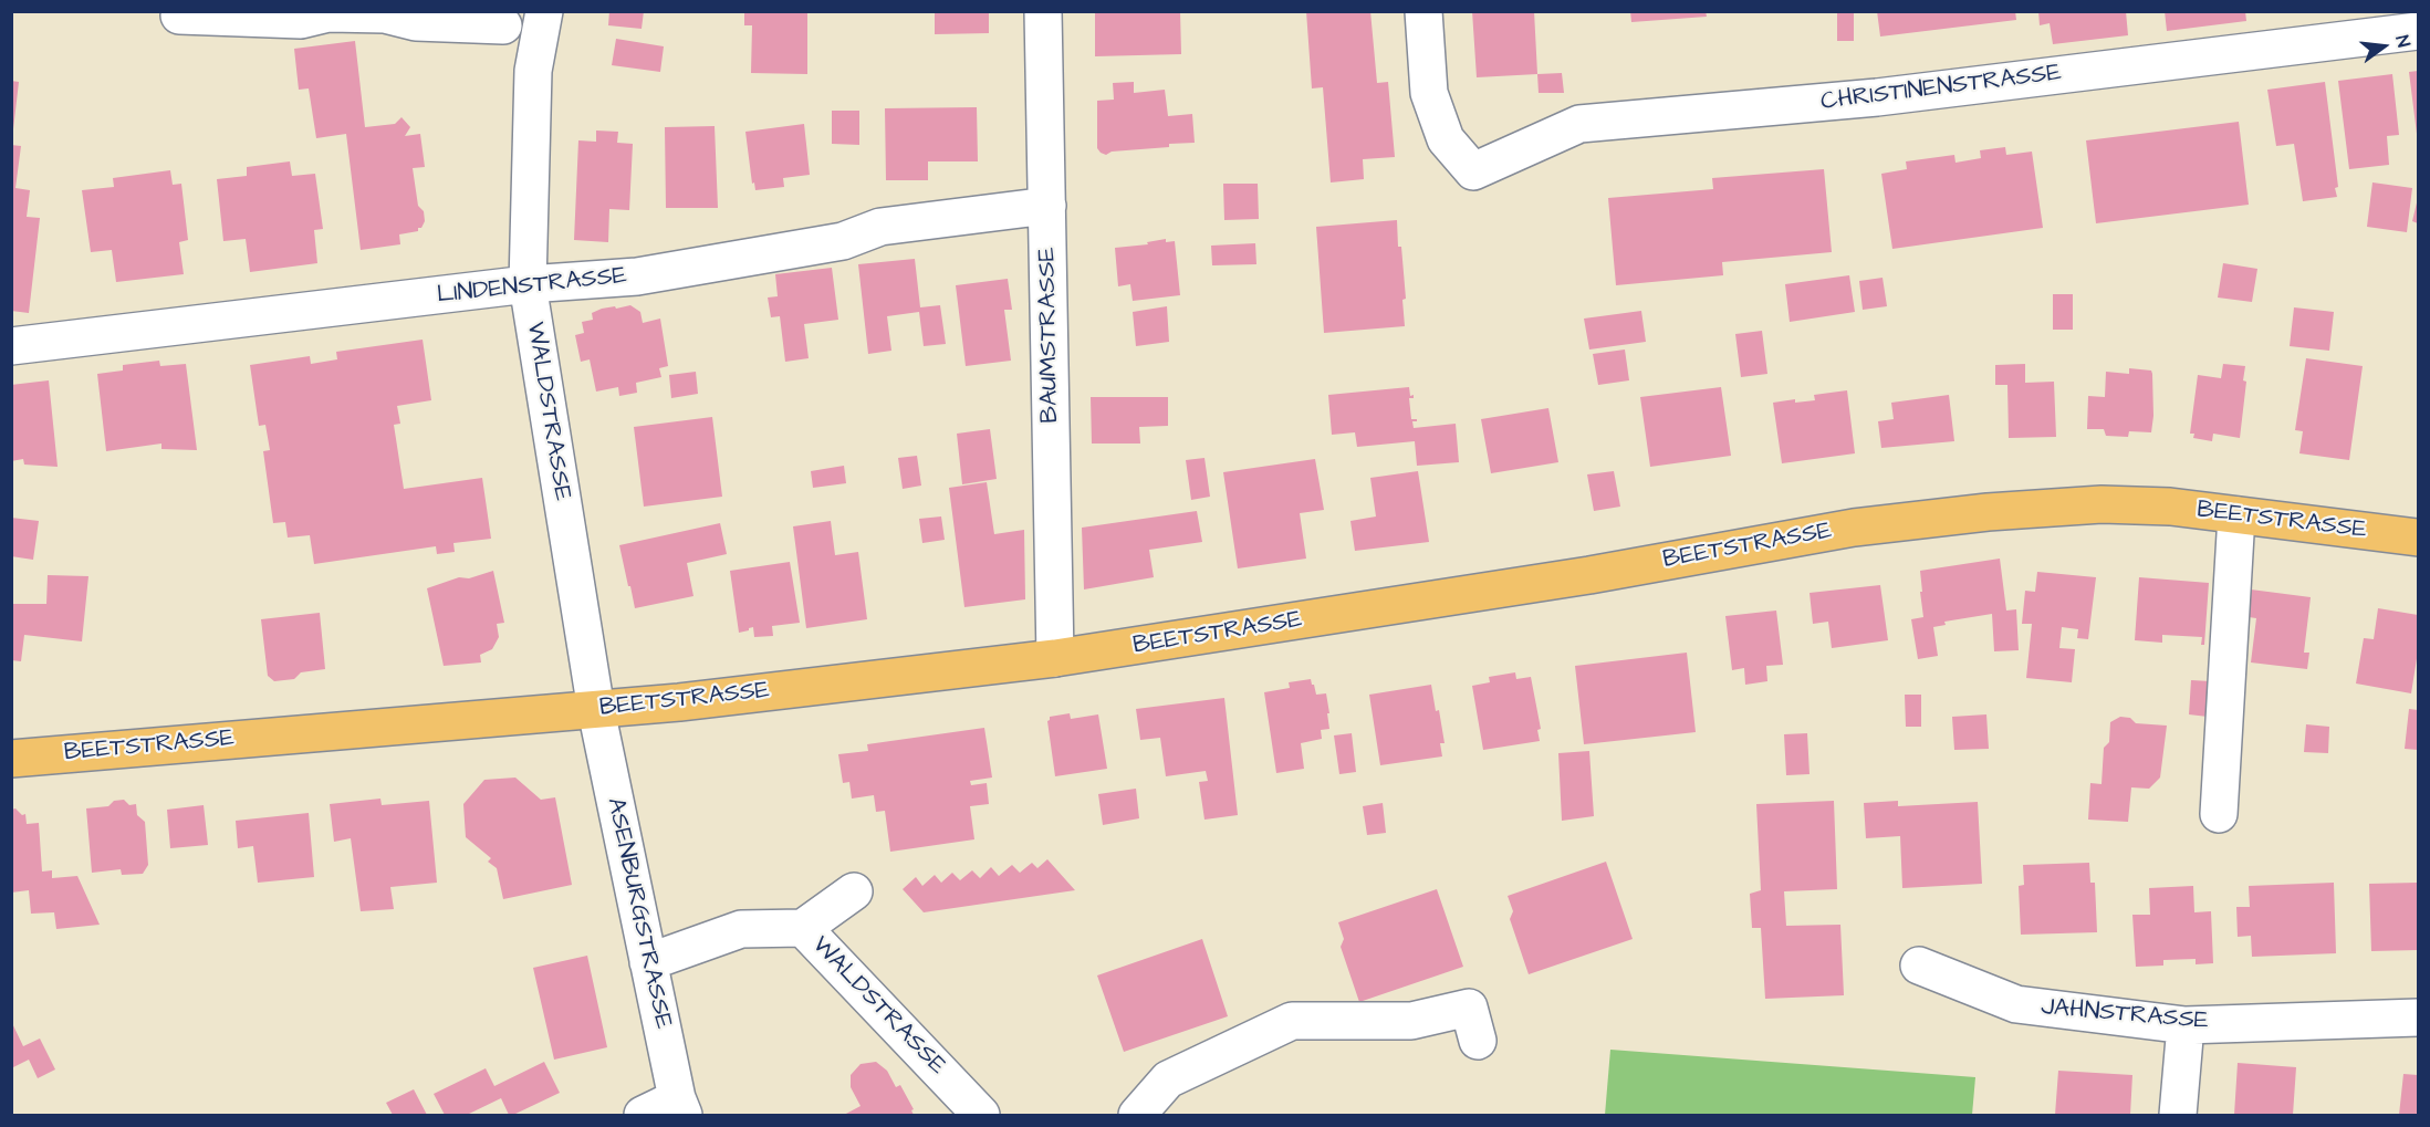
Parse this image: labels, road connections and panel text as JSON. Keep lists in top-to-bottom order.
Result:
{
  "streets": {
    "main road": ["BEETSTRASSE"],
    "street": [
      "CHRISTINENSTRASSE",
      "LINDENSTRASSE",
      "BAUMSTRASSE",
      "WALDSTRASSE",
      "ASENBURGSTRASSE",
      "JAHNSTRASSE"
    ]
  },
  "crossings": [
    ["LINDENSTRASSE", "BAUMSTRASSE"],
    ["LINDENSTRASSE", "WALDSTRASSE"],
    ["BAUMSTRASSE", "BEETSTRASSE"],
    ["WALDSTRASSE", "BEETSTRASSE"],
    ["WALDSTRASSE", "ASENBURGSTRASSE"],
    ["BEETSTRASSE", "ASENBURGSTRASSE"]
  ],
  "north": "right"
}
